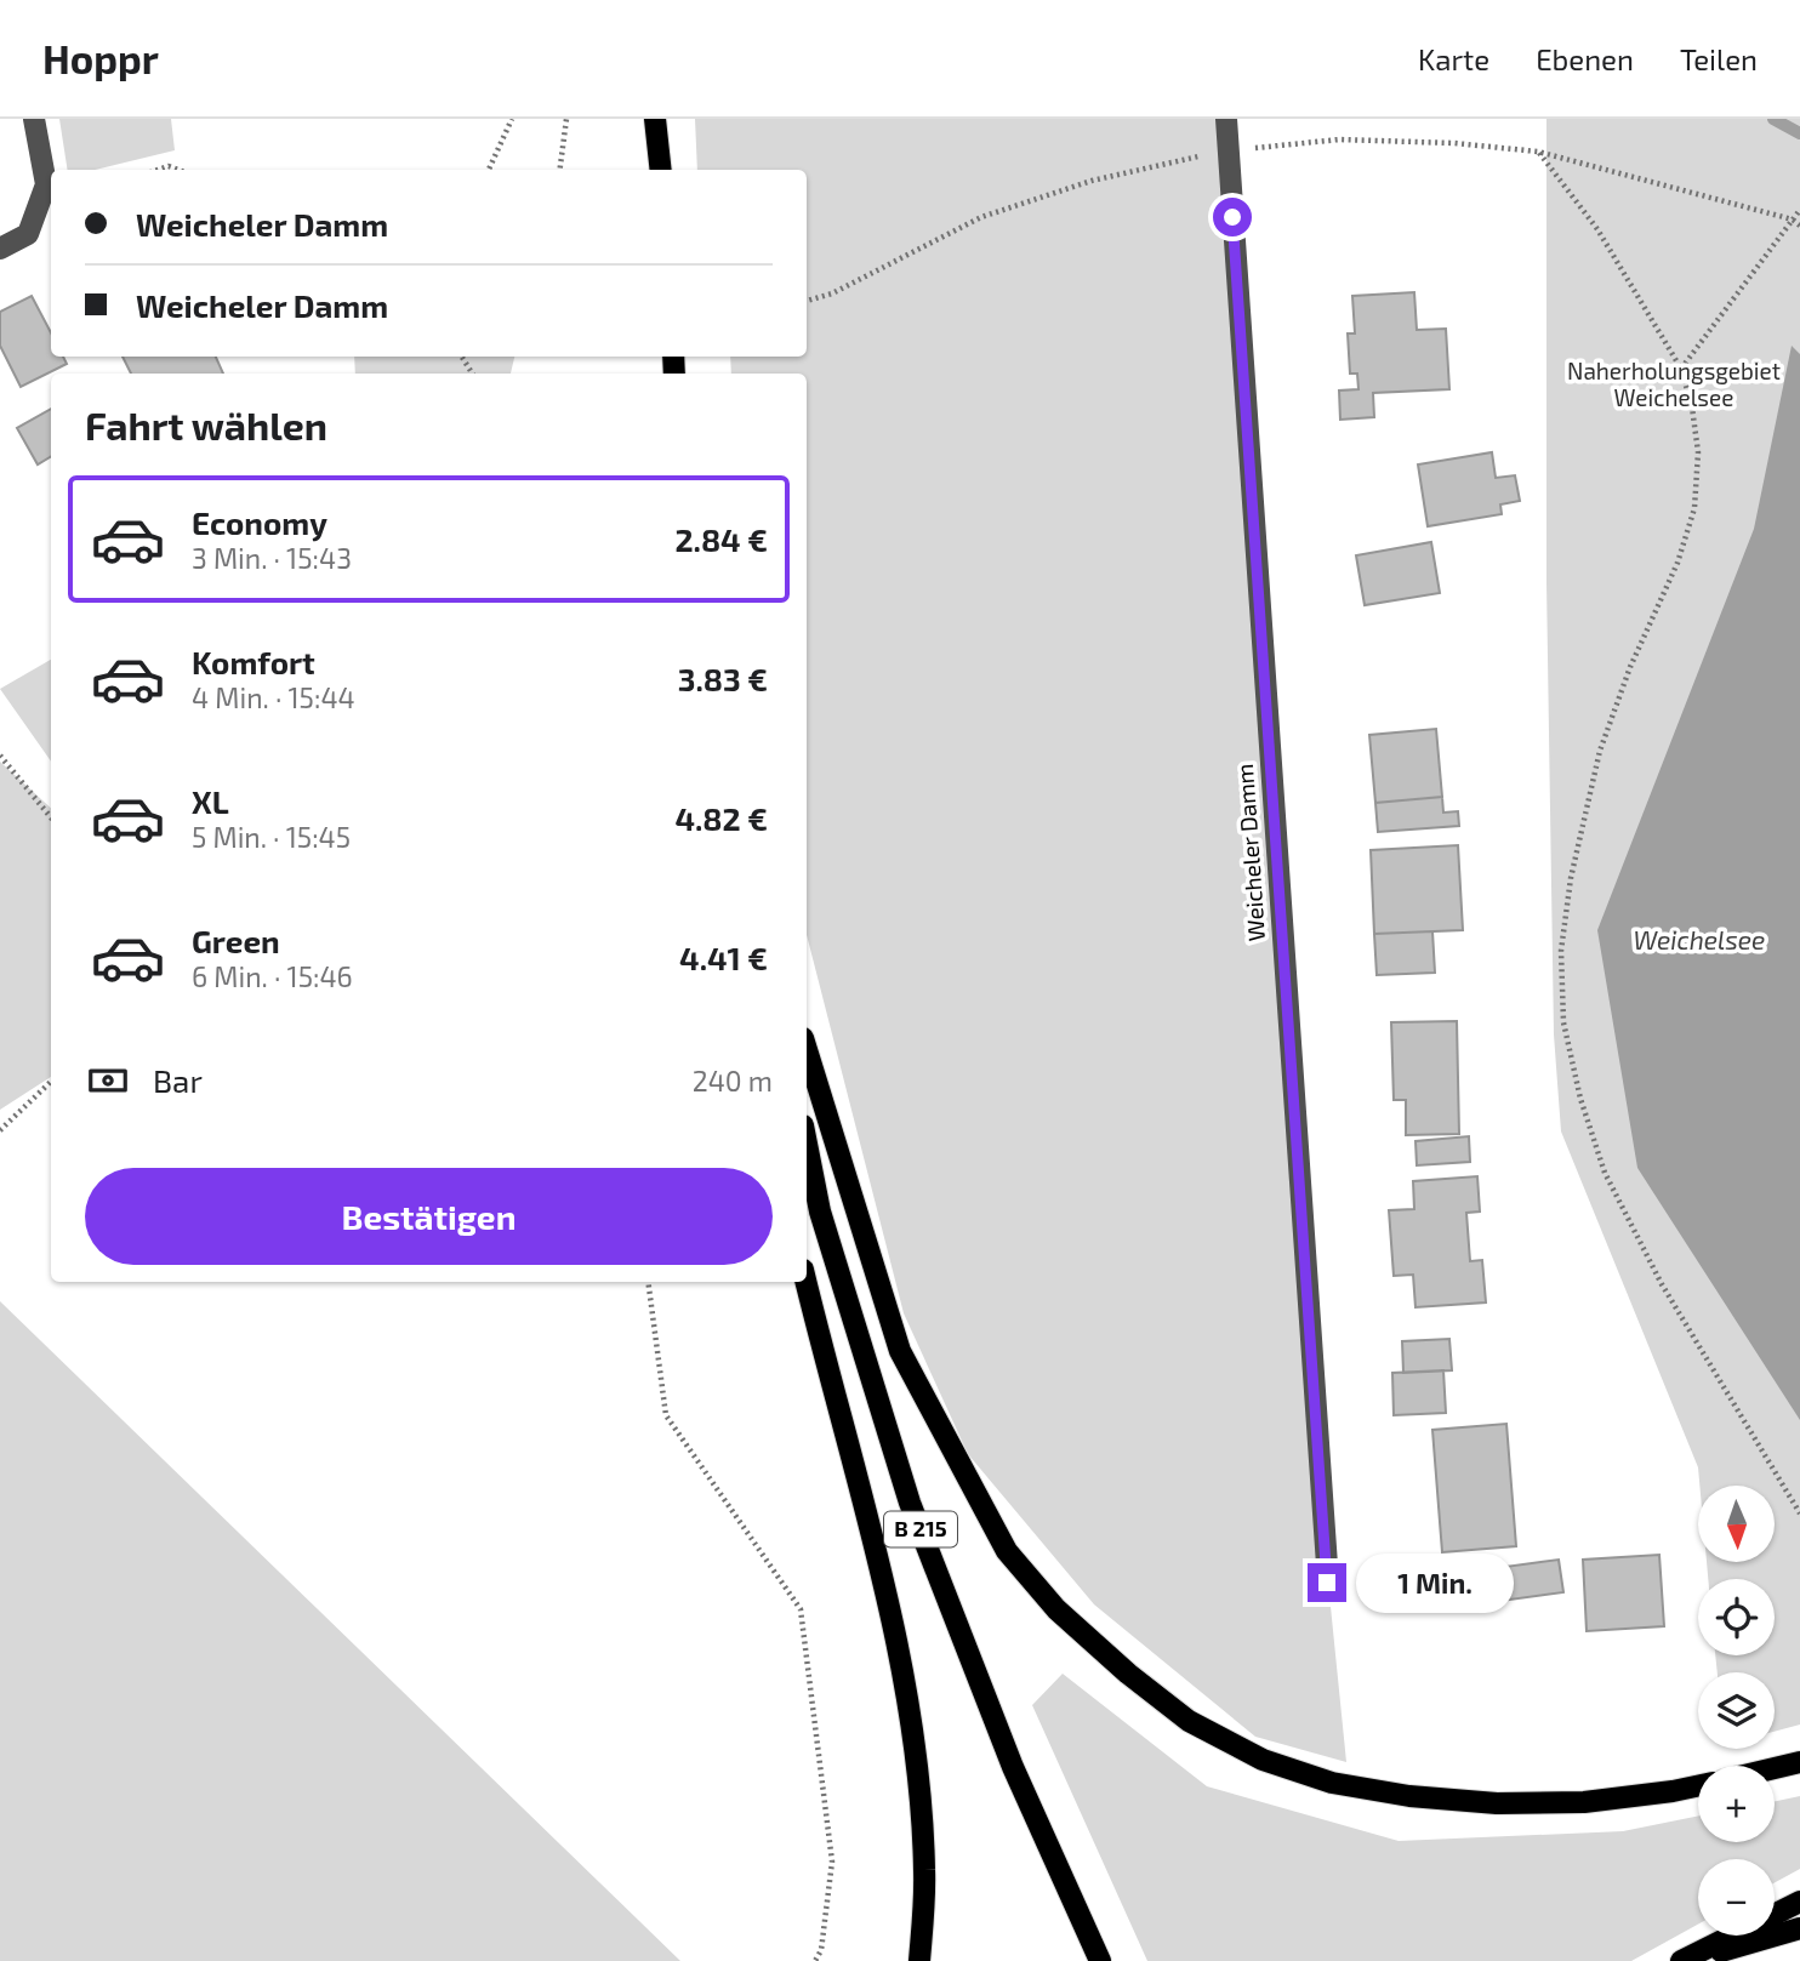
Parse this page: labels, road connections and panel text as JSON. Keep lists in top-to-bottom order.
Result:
{
  "streets": {
    "main road": ["B 215"],
    "street": ["Weicheler Damm"]
  },
  "water": ["Weichelsee"],
  "parks": ["Naherholungsgebiet Weichelsee"],
  "north": "bottom",
  "page": {
    "header": "Hoppr",
    "nav": ["Karte", "Ebenen", "Teilen"],
    "banner": ["Weicheler Damm", "Weicheler Damm"],
    "heading": "Fahrt wählen",
    "list": [
      {
        "name": "Economy",
        "note": "3 Min. · 15:43",
        "value": "2.84 €"
      },
      {
        "name": "Komfort",
        "note": "4 Min. · 15:44",
        "value": "3.83 €"
      },
      {
        "name": "XL",
        "note": "5 Min. · 15:45",
        "value": "4.82 €"
      },
      {
        "name": "Green",
        "note": "6 Min. · 15:46",
        "value": "4.41 €"
      }
    ],
    "pay": ["Bar", "240 m"],
    "buttons": "Bestätigen",
    "map_buttons": ["+", "−"],
    "bubble": "1 Min."
  }
}
